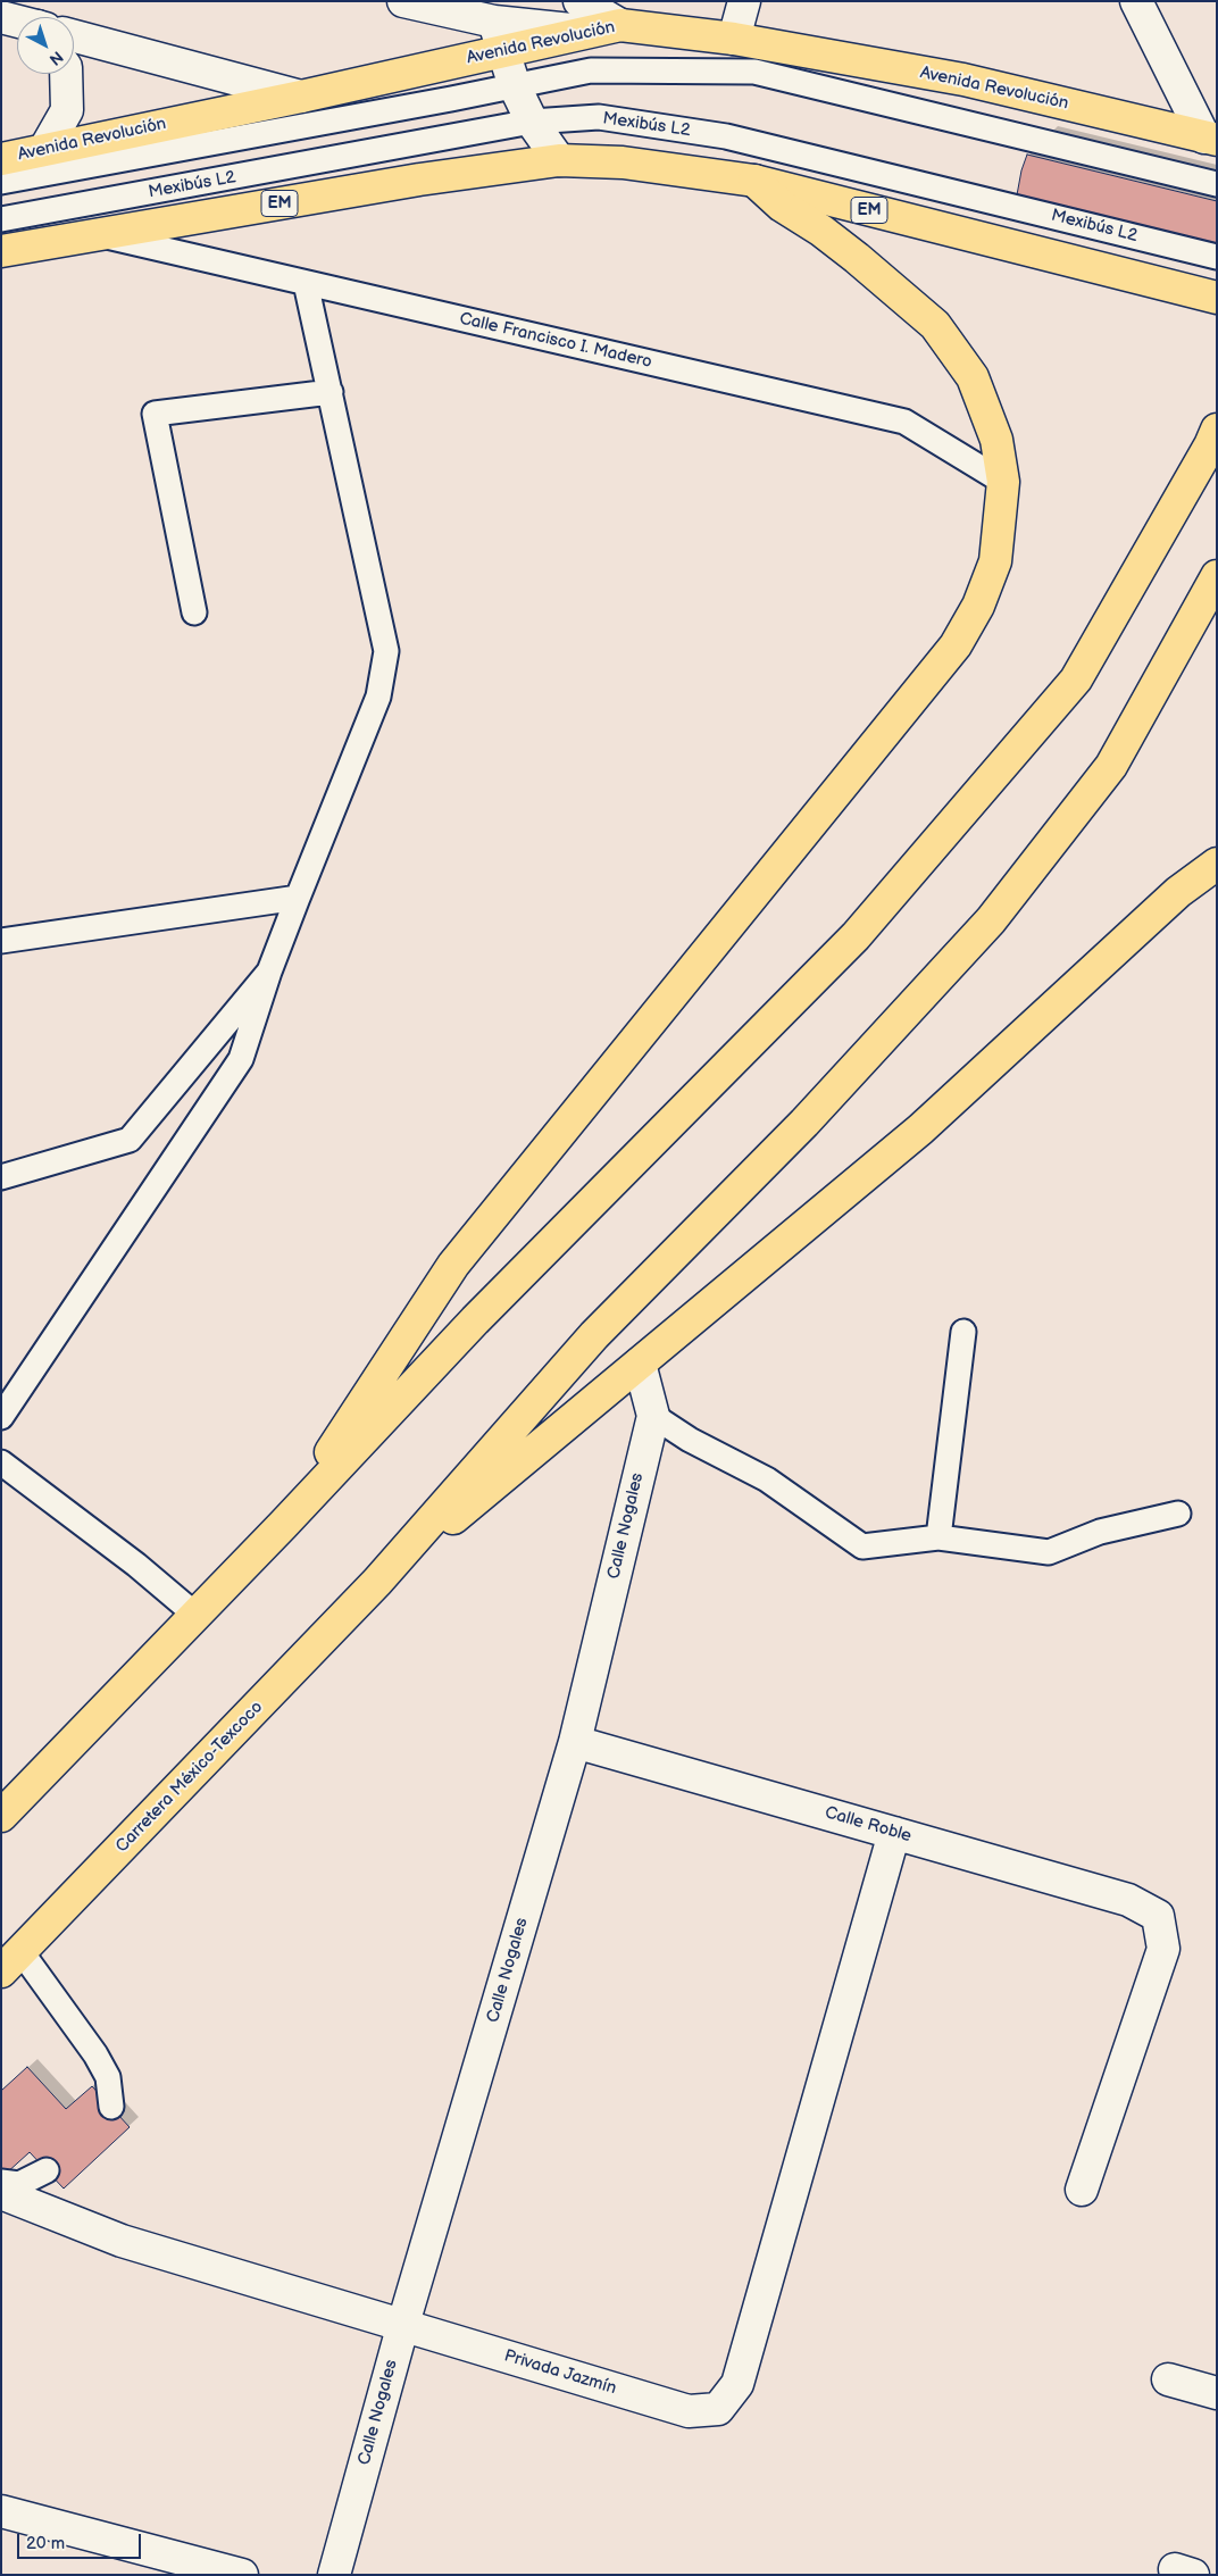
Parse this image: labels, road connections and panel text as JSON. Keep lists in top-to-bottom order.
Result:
{
  "streets": {
    "main road": ["Avenida Revolución", "EM", "Carretera México-Texcoco"],
    "street": ["Calle Nogales", "Calle Roble", "Privada Jazmín"],
    "lane": ["Mexibús L2", "Calle Francisco I. Madero"]
  },
  "crossings": [
    ["EM", "Calle Francisco I. Madero"],
    ["Calle Nogales", "Calle Roble"],
    ["Calle Nogales", "Privada Jazmín"],
    ["Calle Roble", "Privada Jazmín"]
  ],
  "scale_bar": "20 m",
  "north": "bottom right"
}
